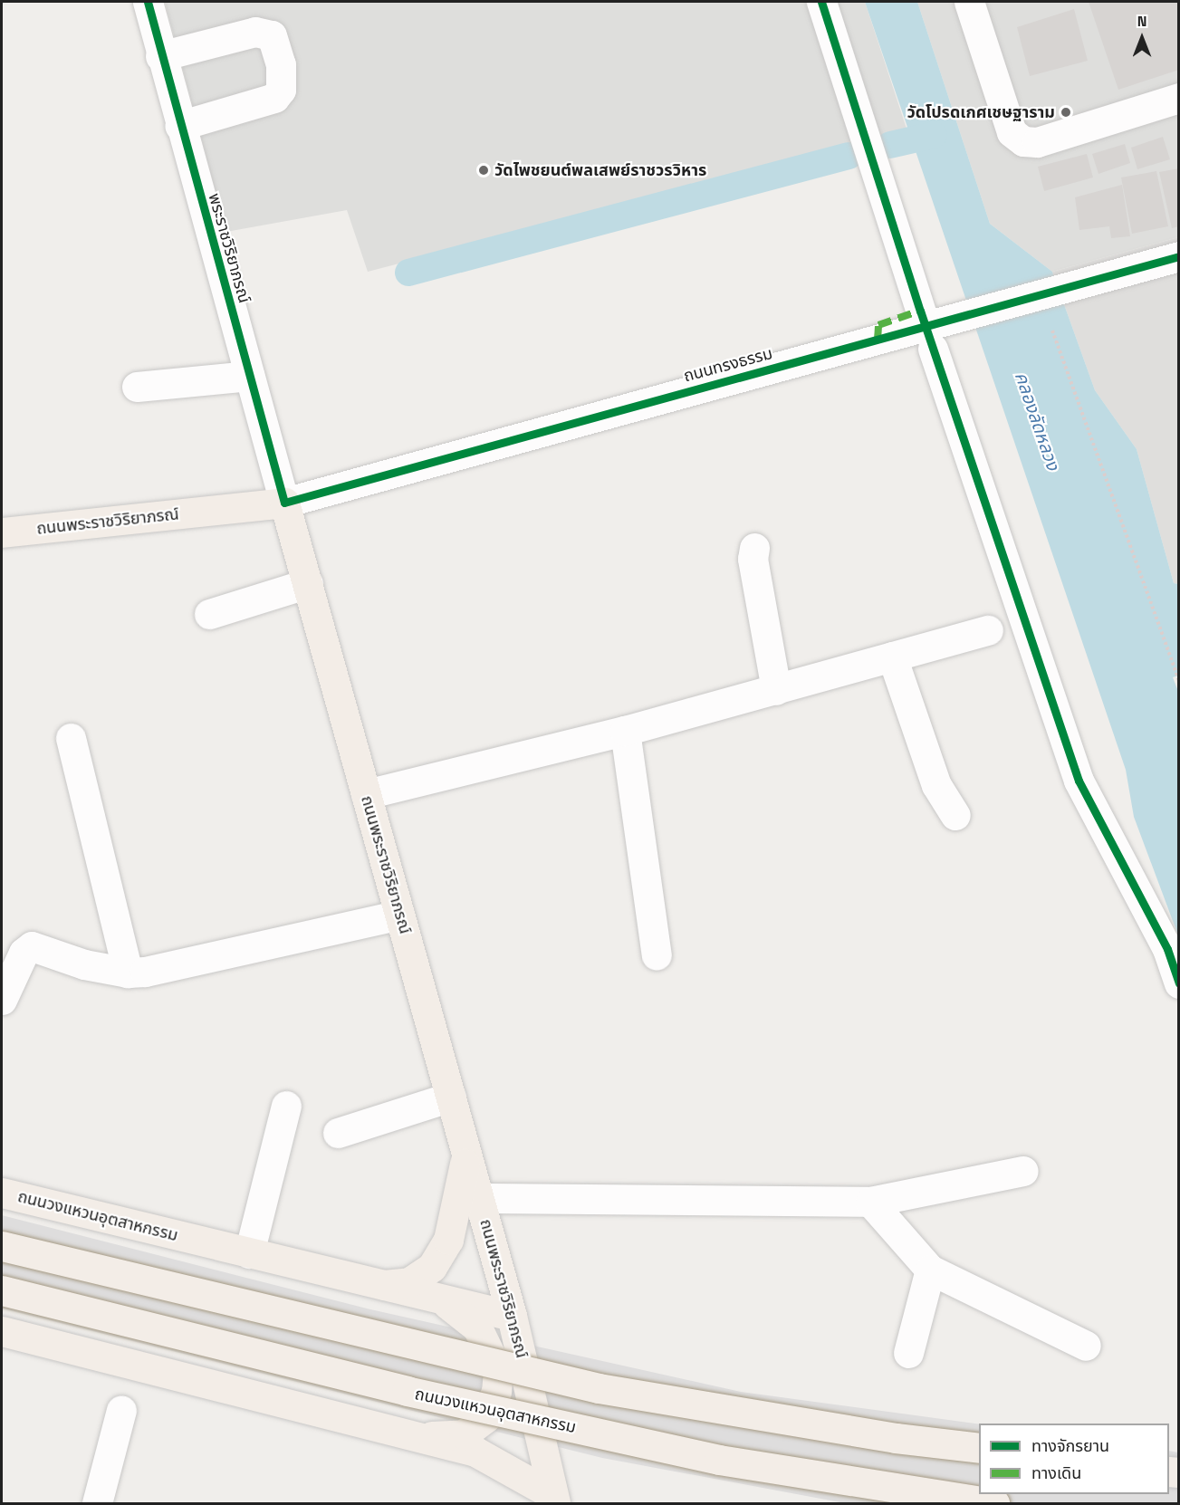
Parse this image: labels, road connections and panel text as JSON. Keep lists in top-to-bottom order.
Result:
{
  "streets": {
    "main road": ["ถนนพระราชวิริยาภรณ์", "ถนนวงแหวนอุตสาหกรรม"],
    "street": ["พระราชวิริยาภรณ์", "ถนนทรงธรรม"]
  },
  "crossings": [
    ["พระราชวิริยาภรณ์", "ถนนทรงธรรม"],
    ["พระราชวิริยาภรณ์", "ถนนพระราชวิริยาภรณ์"],
    ["ถนนทรงธรรม", "ถนนพระราชวิริยาภรณ์"],
    ["ถนนพระราชวิริยาภรณ์", "ถนนวงแหวนอุตสาหกรรม"]
  ],
  "water": ["คลองลัดหลวง"],
  "places": ["วัดโปรดเกศเชษฐาราม", "วัดไพชยนต์พลเสพย์ราชวรวิหาร"],
  "legend": ["ทางจักรยาน", "ทางเดิน"],
  "north": "top"
}
